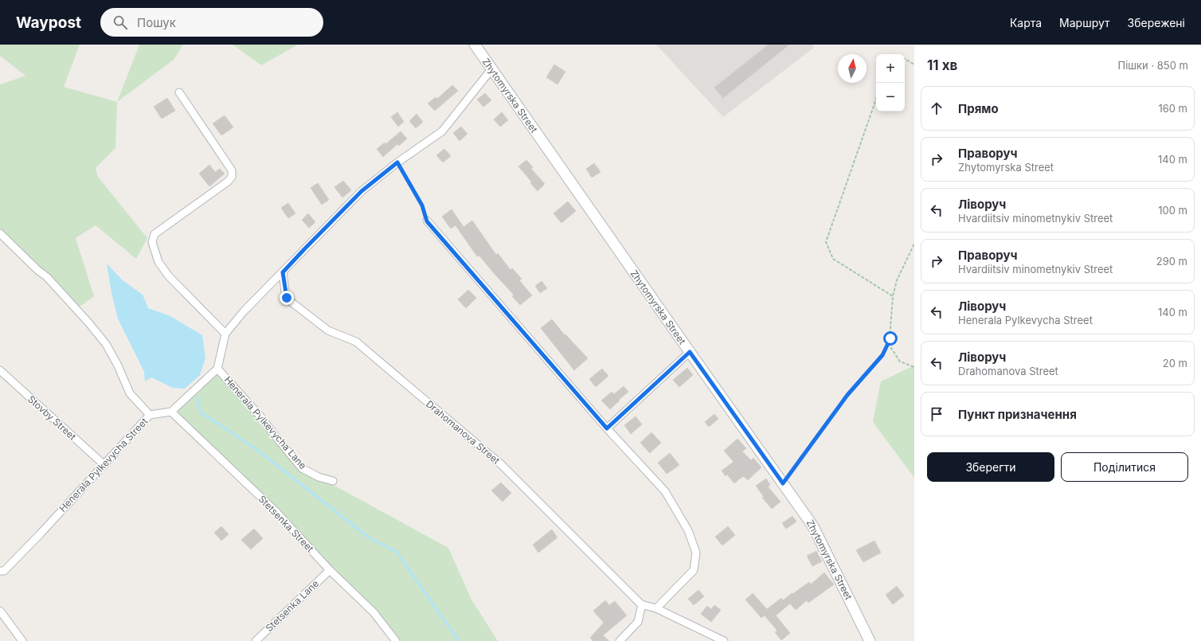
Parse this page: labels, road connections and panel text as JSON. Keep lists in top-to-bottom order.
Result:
{
  "streets": {
    "main road": ["Zhytomyrska Street"],
    "street": [
      "Stovby Street",
      "Henerala Pylkevycha Lane",
      "Drahomanova Street",
      "Henerala Pylkevycha Street",
      "Stetsenka Street",
      "Stetsenka Lane"
    ]
  },
  "crossings": [
    ["Stovby Street", "Henerala Pylkevycha Street"],
    ["Henerala Pylkevycha Street", "Stetsenka Street"],
    ["Stetsenka Street", "Stetsenka Lane"]
  ],
  "north": "top",
  "page": {
    "header": "Waypost",
    "search": "Пошук",
    "nav": ["Карта", "Маршрут", "Збережені"],
    "heading": ["11 хв", "Пішки · 850 m"],
    "map_buttons": ["+", "−"],
    "list": [
      ["Прямо", "160 m"],
      ["Праворуч", "Zhytomyrska Street", "140 m"],
      ["Ліворуч", "Hvardiitsiv minometnykiv Street", "100 m"],
      ["Праворуч", "Hvardiitsiv minometnykiv Street", "290 m"],
      ["Ліворуч", "Henerala Pylkevycha Street", "140 m"],
      ["Ліворуч", "Drahomanova Street", "20 m"],
      "Пункт призначення"
    ],
    "buttons": ["Зберегти", "Поділитися"]
  }
}
